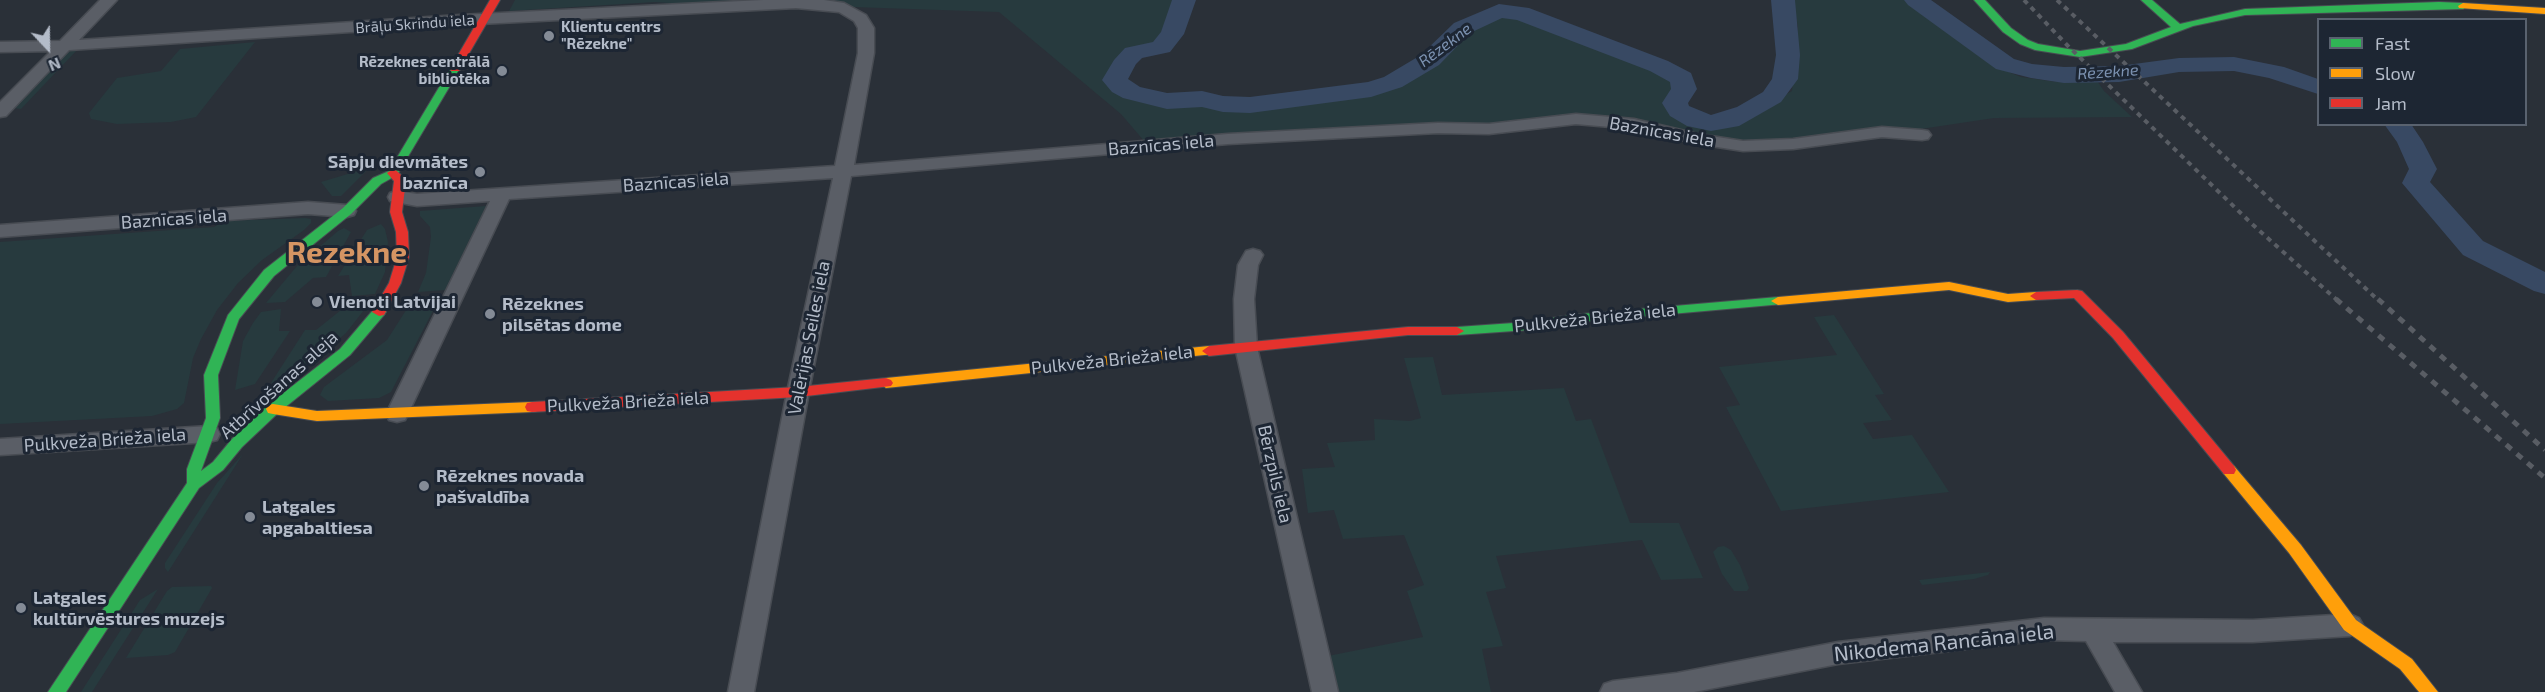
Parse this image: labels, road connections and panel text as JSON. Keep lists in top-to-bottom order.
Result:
{
  "streets": {
    "main road": ["Pulkveža Brieža iela", "Atbrīvošanas aleja"],
    "street": [
      "Brāļu Skrindu iela",
      "Baznīcas iela",
      "Valērijas Seiles iela",
      "Bērzpils iela",
      "Nikodema Rancāna iela"
    ]
  },
  "crossings": [
    ["Brāļu Skrindu iela", "Valērijas Seiles iela"],
    ["Brāļu Skrindu iela", "Atbrīvošanas aleja"],
    ["Baznīcas iela", "Valērijas Seiles iela"],
    ["Baznīcas iela", "Atbrīvošanas aleja"],
    ["Pulkveža Brieža iela", "Valērijas Seiles iela"],
    ["Pulkveža Brieža iela", "Atbrīvošanas aleja"],
    ["Pulkveža Brieža iela", "Bērzpils iela"],
    ["Pulkveža Brieža iela", "Nikodema Rancāna iela"]
  ],
  "districts": ["Rezekne"],
  "water": ["Rēzekne"],
  "places": [
    "Klientu centrs \"Rēzekne\"",
    "Rēzeknes centrālā bibliotēka",
    "Sāpju dievmātes baznīca",
    "Vienoti Latvijai",
    "Rēzeknes pilsētas dome",
    "Rēzeknes novada pašvaldība",
    "Latgales apgabaltiesa",
    "Latgales kultūrvēstures muzejs"
  ],
  "legend": ["Fast", "Slow", "Jam"],
  "north": "bottom"
}
